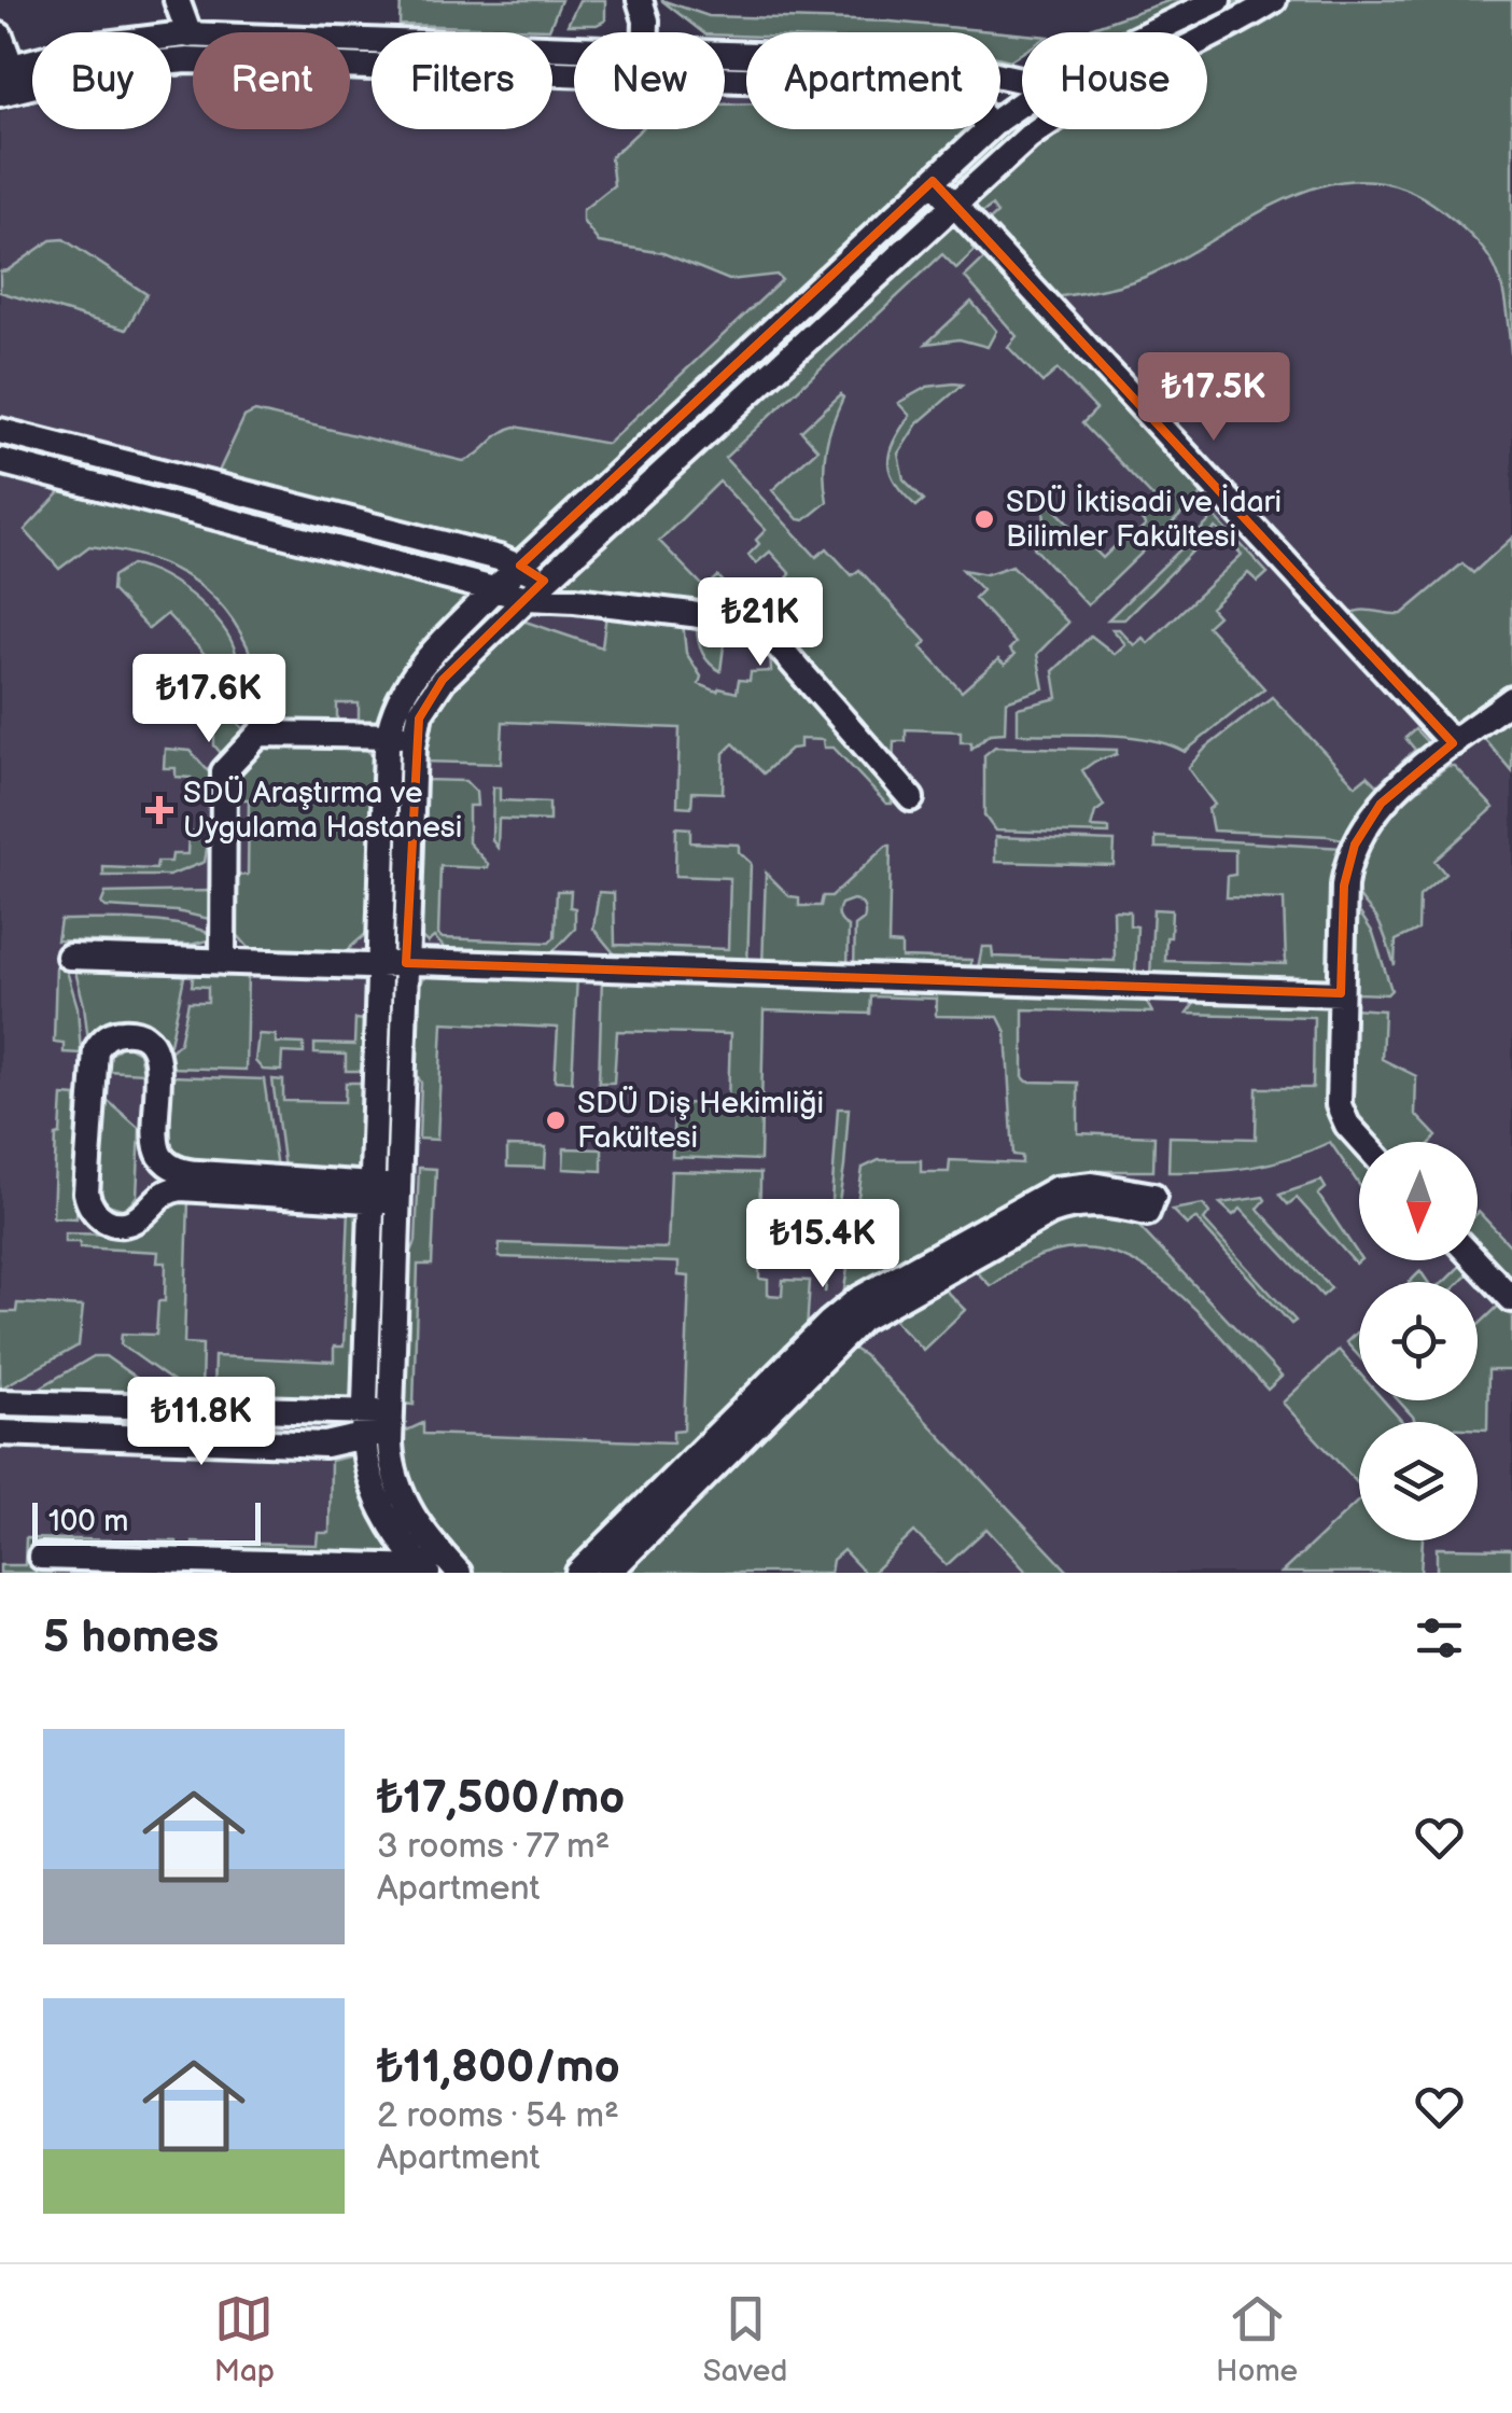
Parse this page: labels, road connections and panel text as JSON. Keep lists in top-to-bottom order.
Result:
{
  "places": {
    "other": ["SDÜ İktisadi ve İdari Bilimler Fakültesi", "SDÜ Diş Hekimliği Fakültesi"],
    "health": ["SDÜ Araştırma ve Uygulama Hastanesi"]
  },
  "scale_bar": "100 m",
  "north": "bottom",
  "page": {
    "chip": [
      "Buy",
      "Rent",
      "Filters",
      "New",
      "Apartment",
      "House"
    ],
    "price": [
      "₺17.5K",
      "₺21K",
      "₺17.6K",
      "₺15.4K",
      "₺11.8K"
    ],
    "scale": "100 m",
    "heading": "5 homes",
    "list": [
      {
        "name": "₺17,500/mo",
        "note": "3 rooms · 77 m² · Apartment"
      },
      {
        "name": "₺11,800/mo",
        "note": "2 rooms · 54 m² · Apartment"
      }
    ],
    "tabs": ["Map", "Saved", "Home"]
  }
}
